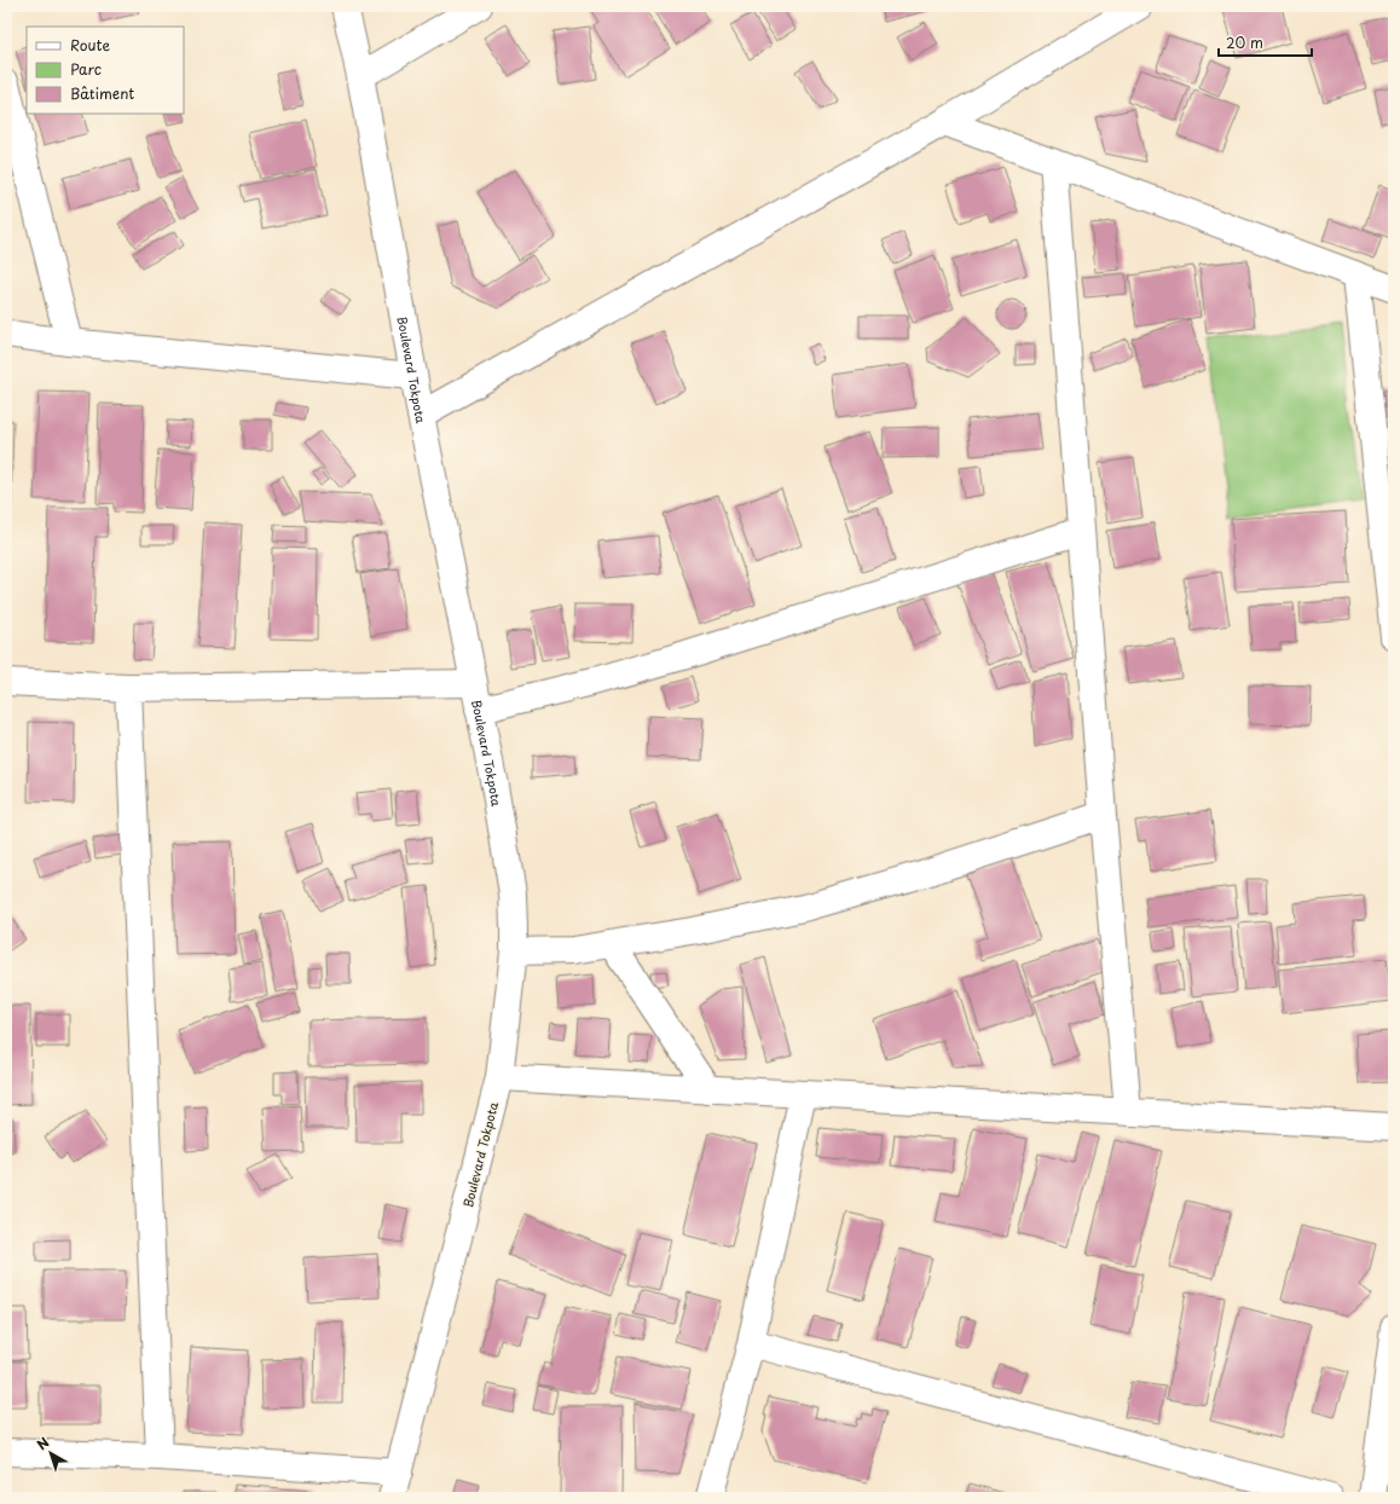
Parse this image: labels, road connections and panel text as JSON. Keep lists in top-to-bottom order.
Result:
{
  "streets": {
    "street": ["Boulevard Tokpota"]
  },
  "legend": ["Route", "Parc", "Bâtiment"],
  "scale_bar": "20 m",
  "north": "top left"
}
